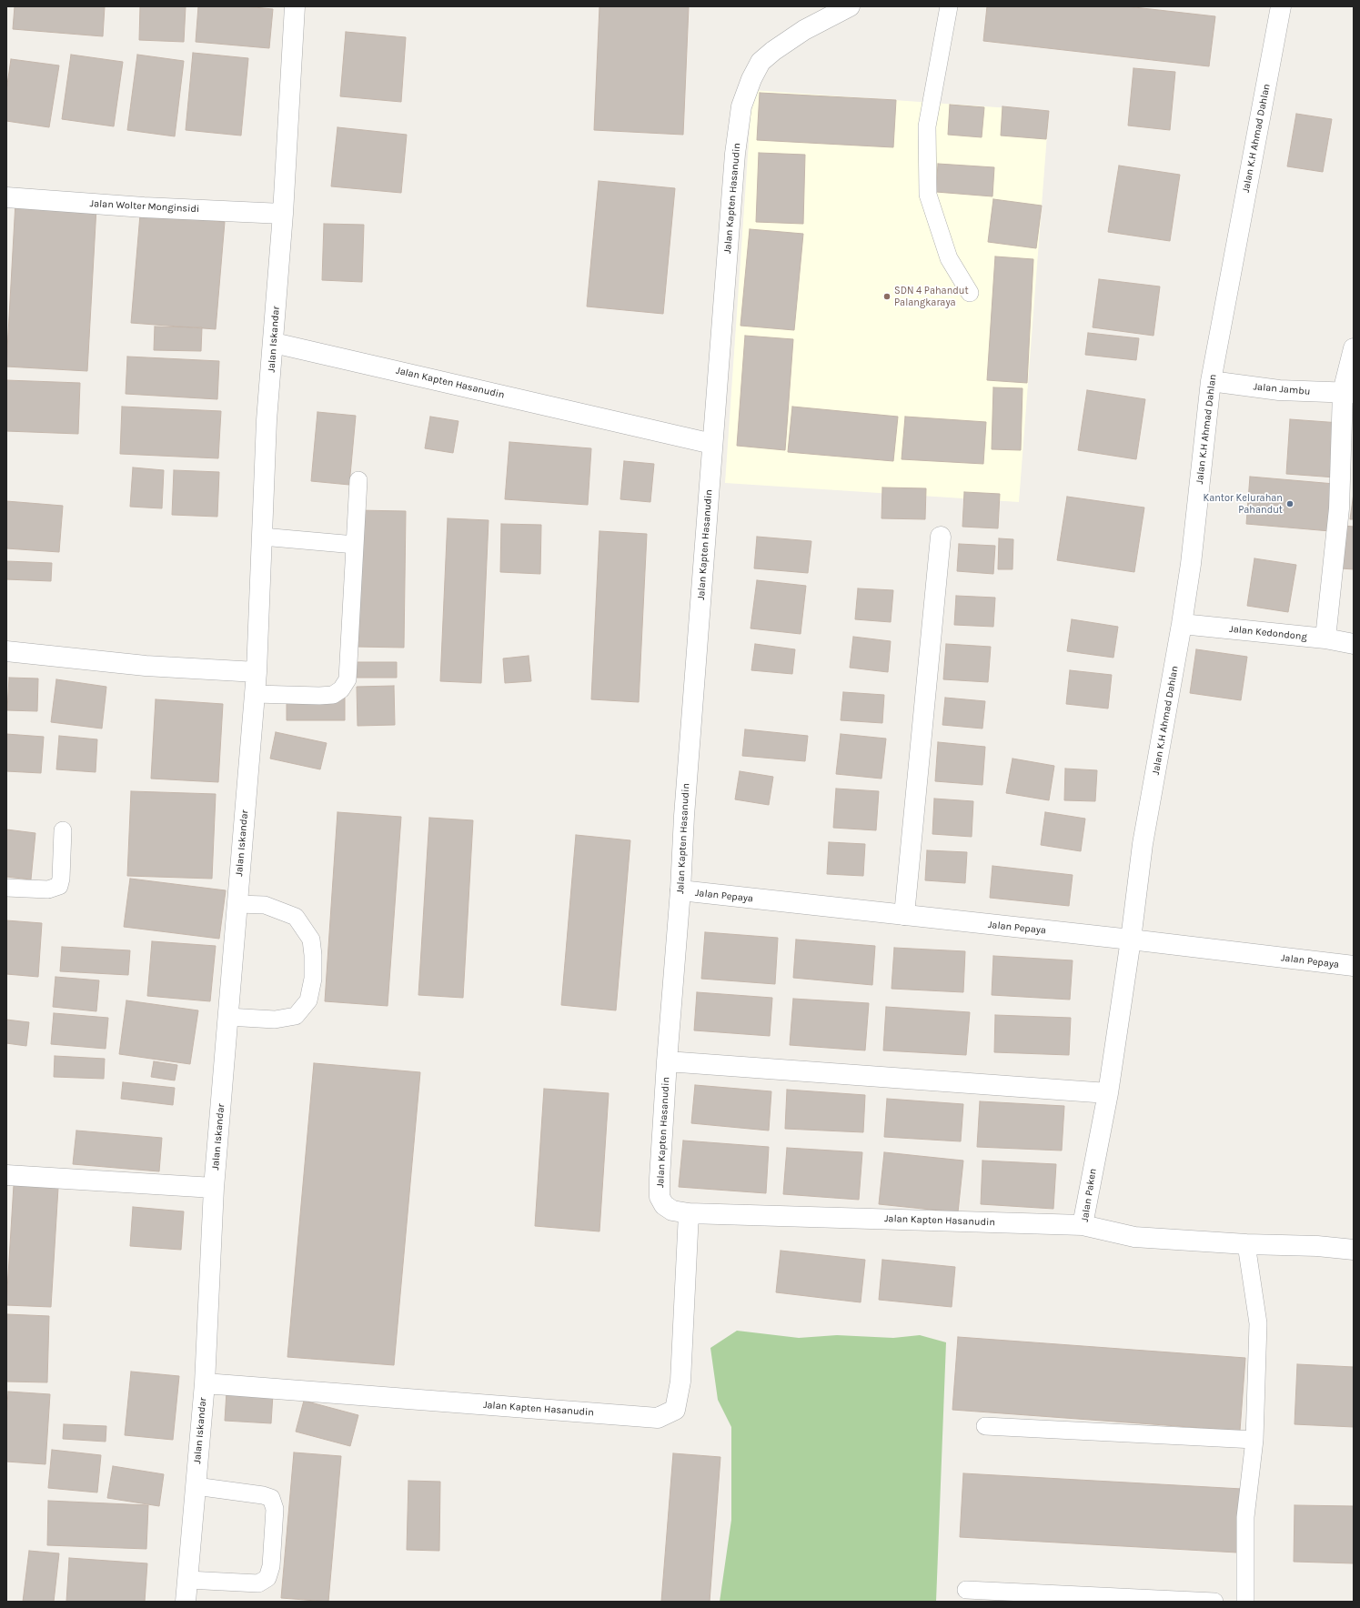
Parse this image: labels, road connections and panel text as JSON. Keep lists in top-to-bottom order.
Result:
{
  "streets": {
    "street": [
      "Jalan K.H Ahmad Dahlan",
      "Jalan Kapten Hasanudin",
      "Jalan Wolter Monginsidi",
      "Jalan Iskandar",
      "Jalan Jambu",
      "Jalan Kedondong",
      "Jalan Pepaya",
      "Jalan Paken"
    ]
  },
  "crossings": [
    ["Jalan K.H Ahmad Dahlan", "Jalan Jambu"],
    ["Jalan K.H Ahmad Dahlan", "Jalan Kedondong"],
    ["Jalan K.H Ahmad Dahlan", "Jalan Pepaya"],
    ["Jalan K.H Ahmad Dahlan", "Jalan Paken"],
    ["Jalan Kapten Hasanudin", "Jalan Iskandar"],
    ["Jalan Kapten Hasanudin", "Jalan Pepaya"],
    ["Jalan Kapten Hasanudin", "Jalan Paken"],
    ["Jalan Wolter Monginsidi", "Jalan Iskandar"],
    ["Jalan Pepaya", "Jalan Paken"]
  ],
  "places": ["SDN 4 Pahandut Palangkaraya", "Kantor Kelurahan Pahandut"]
}
